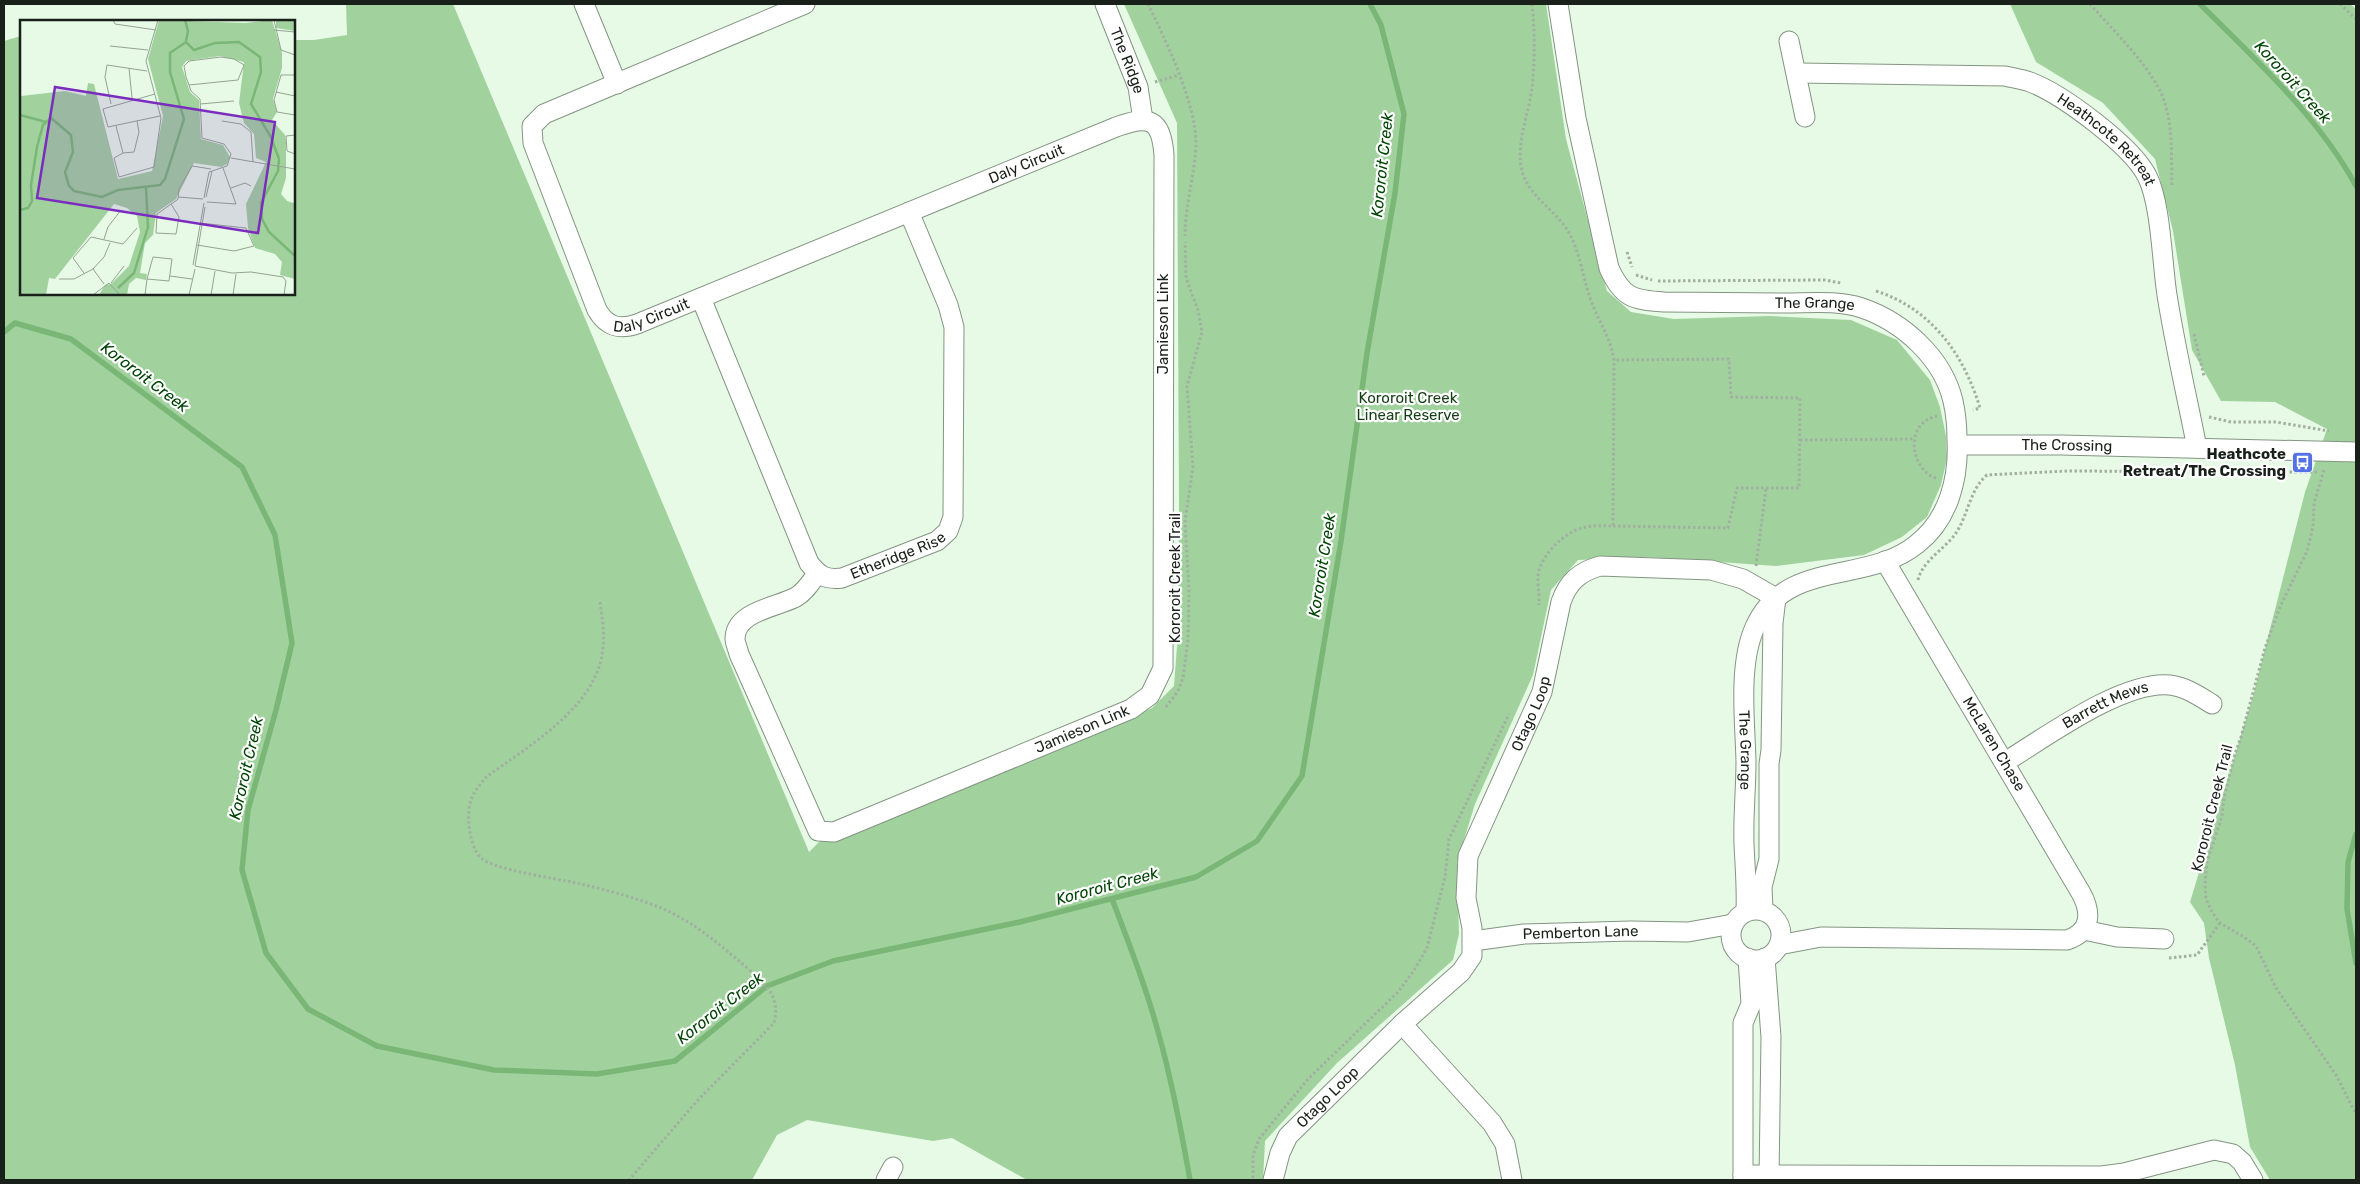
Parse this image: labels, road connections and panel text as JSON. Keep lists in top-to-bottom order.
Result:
{
  "streets": {
    "street": [
      "The Ridge",
      "Heathcote Retreat",
      "Daly Circuit",
      "The Grange",
      "Jamieson Link",
      "The Crossing",
      "Etheridge Rise",
      "Barrett Mews",
      "Otago Loop",
      "McLaren Chase",
      "Pemberton Lane"
    ],
    "path": ["Kororoit Creek Trail"]
  },
  "crossings": [
    ["The Ridge", "Daly Circuit"],
    ["The Ridge", "Jamieson Link"],
    ["Heathcote Retreat", "The Crossing"],
    ["Daly Circuit", "Jamieson Link"],
    ["Daly Circuit", "Etheridge Rise"],
    ["The Grange", "The Crossing"],
    ["The Grange", "Otago Loop"],
    ["The Grange", "McLaren Chase"],
    ["The Grange", "Pemberton Lane"],
    ["Jamieson Link", "Etheridge Rise"],
    ["Barrett Mews", "McLaren Chase"],
    ["Otago Loop", "Pemberton Lane"]
  ],
  "water": ["Kororoit Creek"],
  "parks": ["Kororoit Creek Linear Reserve"],
  "places": {
    "bus stop": ["Heathcote Retreat/The Crossing"]
  }
}
